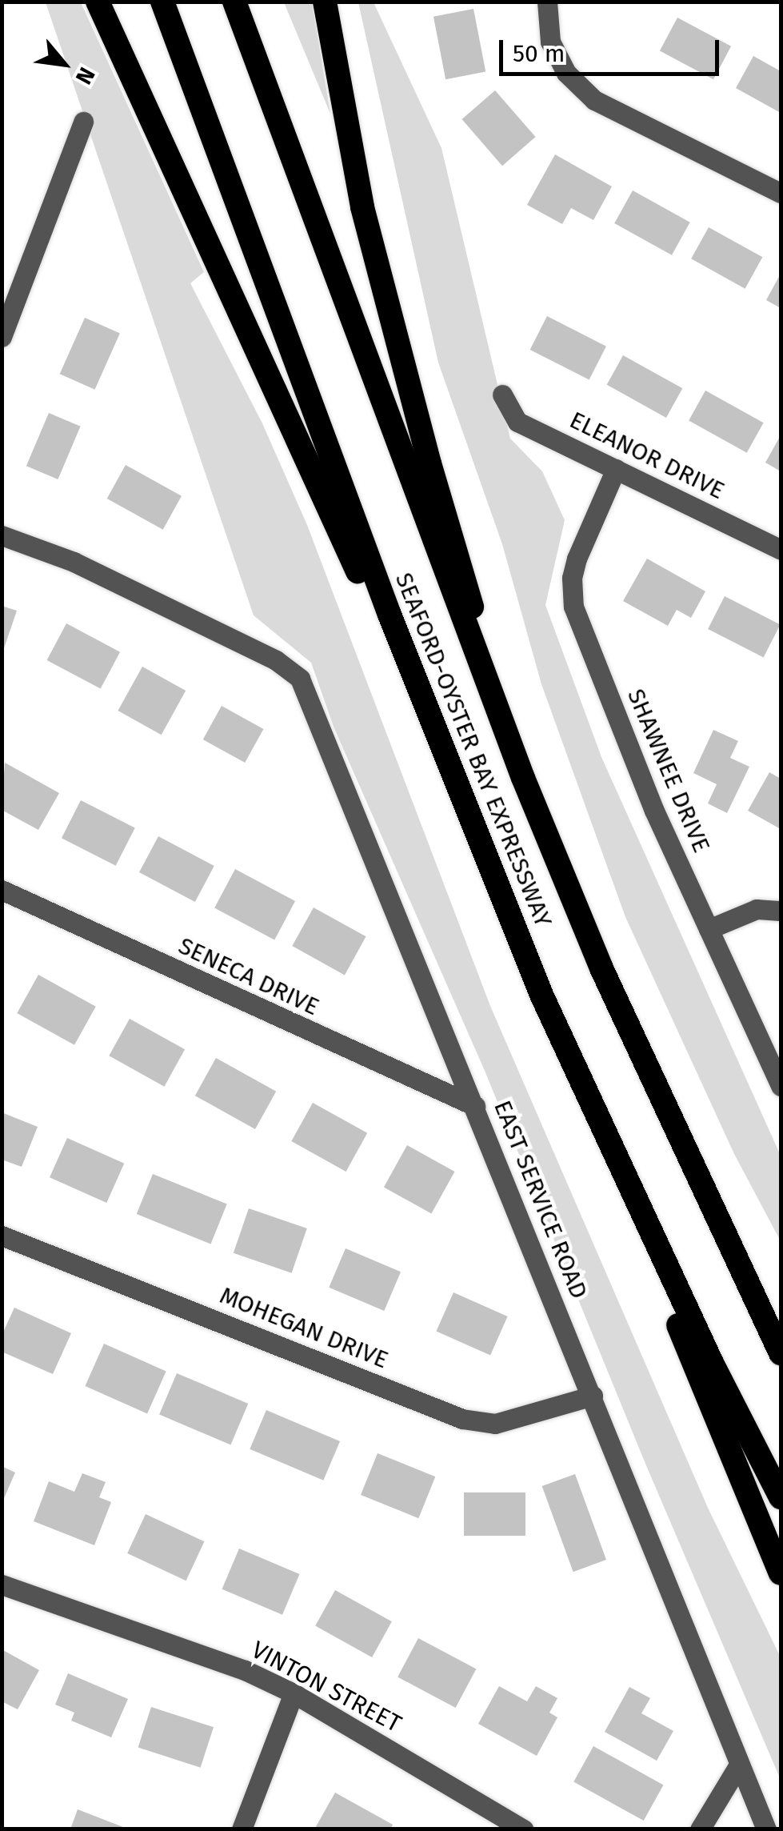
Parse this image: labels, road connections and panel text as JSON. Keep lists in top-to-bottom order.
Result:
{
  "streets": {
    "highway": ["SEAFORD-OYSTER BAY EXPRESSWAY"],
    "street": [
      "ELEANOR DRIVE",
      "SHAWNEE DRIVE",
      "SENECA DRIVE",
      "EAST SERVICE ROAD",
      "MOHEGAN DRIVE",
      "VINTON STREET"
    ]
  },
  "crossings": [
    ["ELEANOR DRIVE", "SHAWNEE DRIVE"],
    ["SENECA DRIVE", "EAST SERVICE ROAD"],
    ["EAST SERVICE ROAD", "MOHEGAN DRIVE"]
  ],
  "scale_bar": "50 m",
  "north": "bottom right"
}
